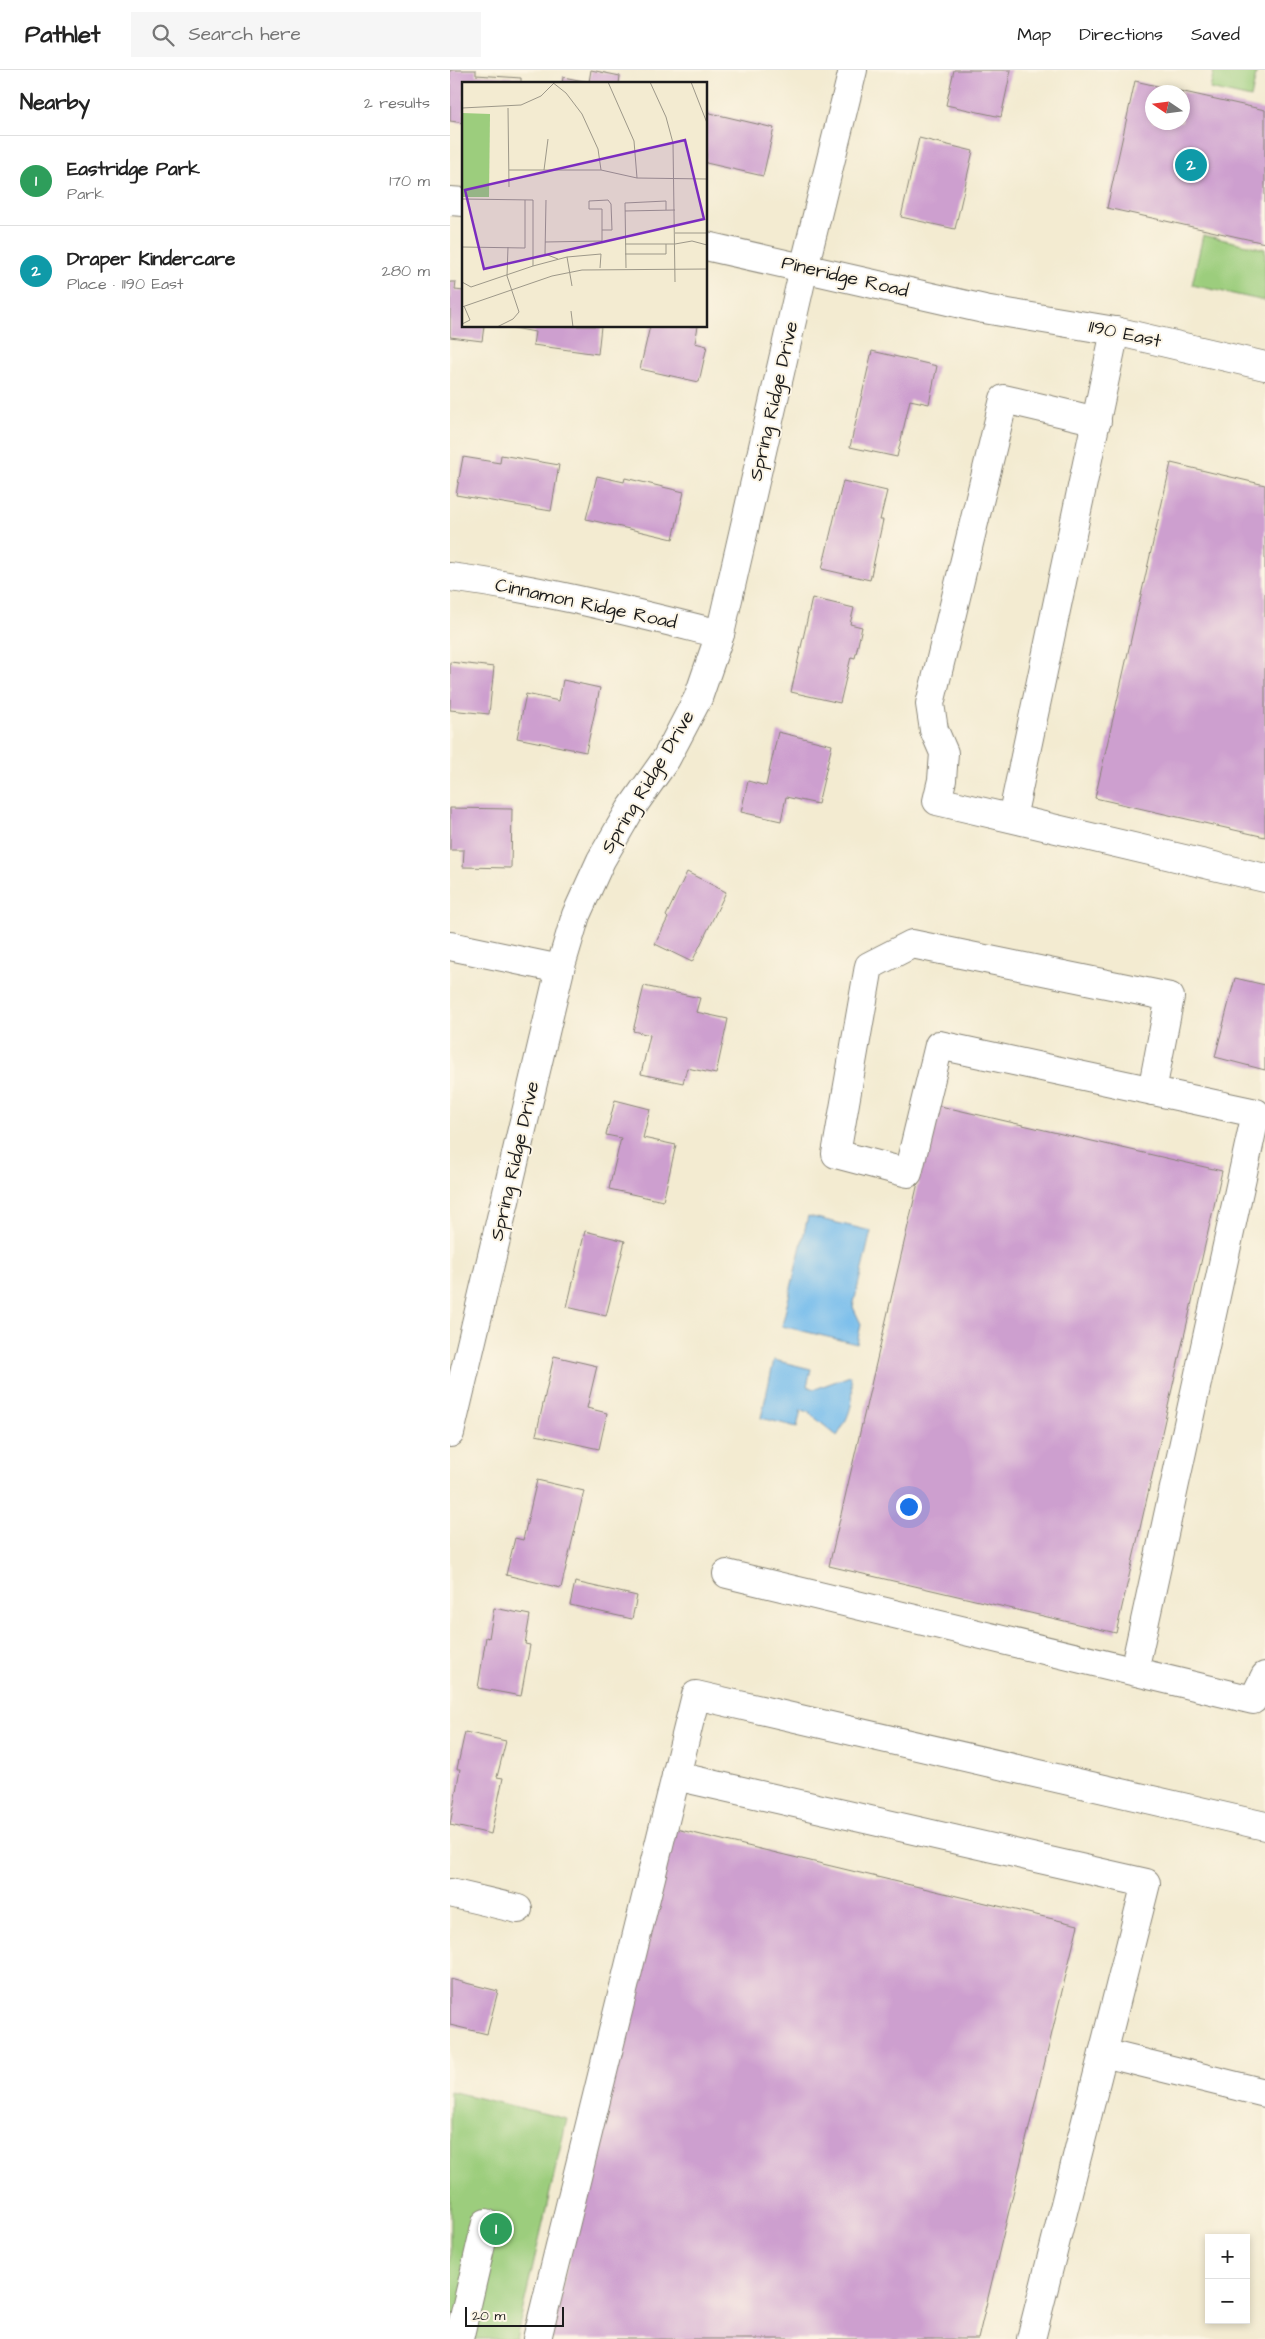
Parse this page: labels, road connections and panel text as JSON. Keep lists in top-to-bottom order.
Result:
{
  "streets": {
    "street": [
      "Pineridge Road",
      "1190 East",
      "Spring Ridge Drive",
      "Cinnamon Ridge Road"
    ]
  },
  "crossings": [
    ["Pineridge Road", "1190 East"],
    ["Pineridge Road", "Spring Ridge Drive"],
    ["Spring Ridge Drive", "Cinnamon Ridge Road"]
  ],
  "scale_bar": "20 m",
  "north": "left",
  "page": {
    "header": "Pathlet",
    "search": "Search here",
    "nav": ["Map", "Directions", "Saved"],
    "heading": ["Nearby", "2 results"],
    "list": [
      {
        "mark": "1",
        "name": "Eastridge Park",
        "note": "Park",
        "value": "170 m"
      },
      {
        "mark": "2",
        "name": "Draper Kindercare",
        "note": "Place · 1190 East",
        "value": "280 m"
      }
    ],
    "pins": ["2", "1"],
    "map_buttons": ["+", "−"],
    "scale": "20 m"
  }
}
